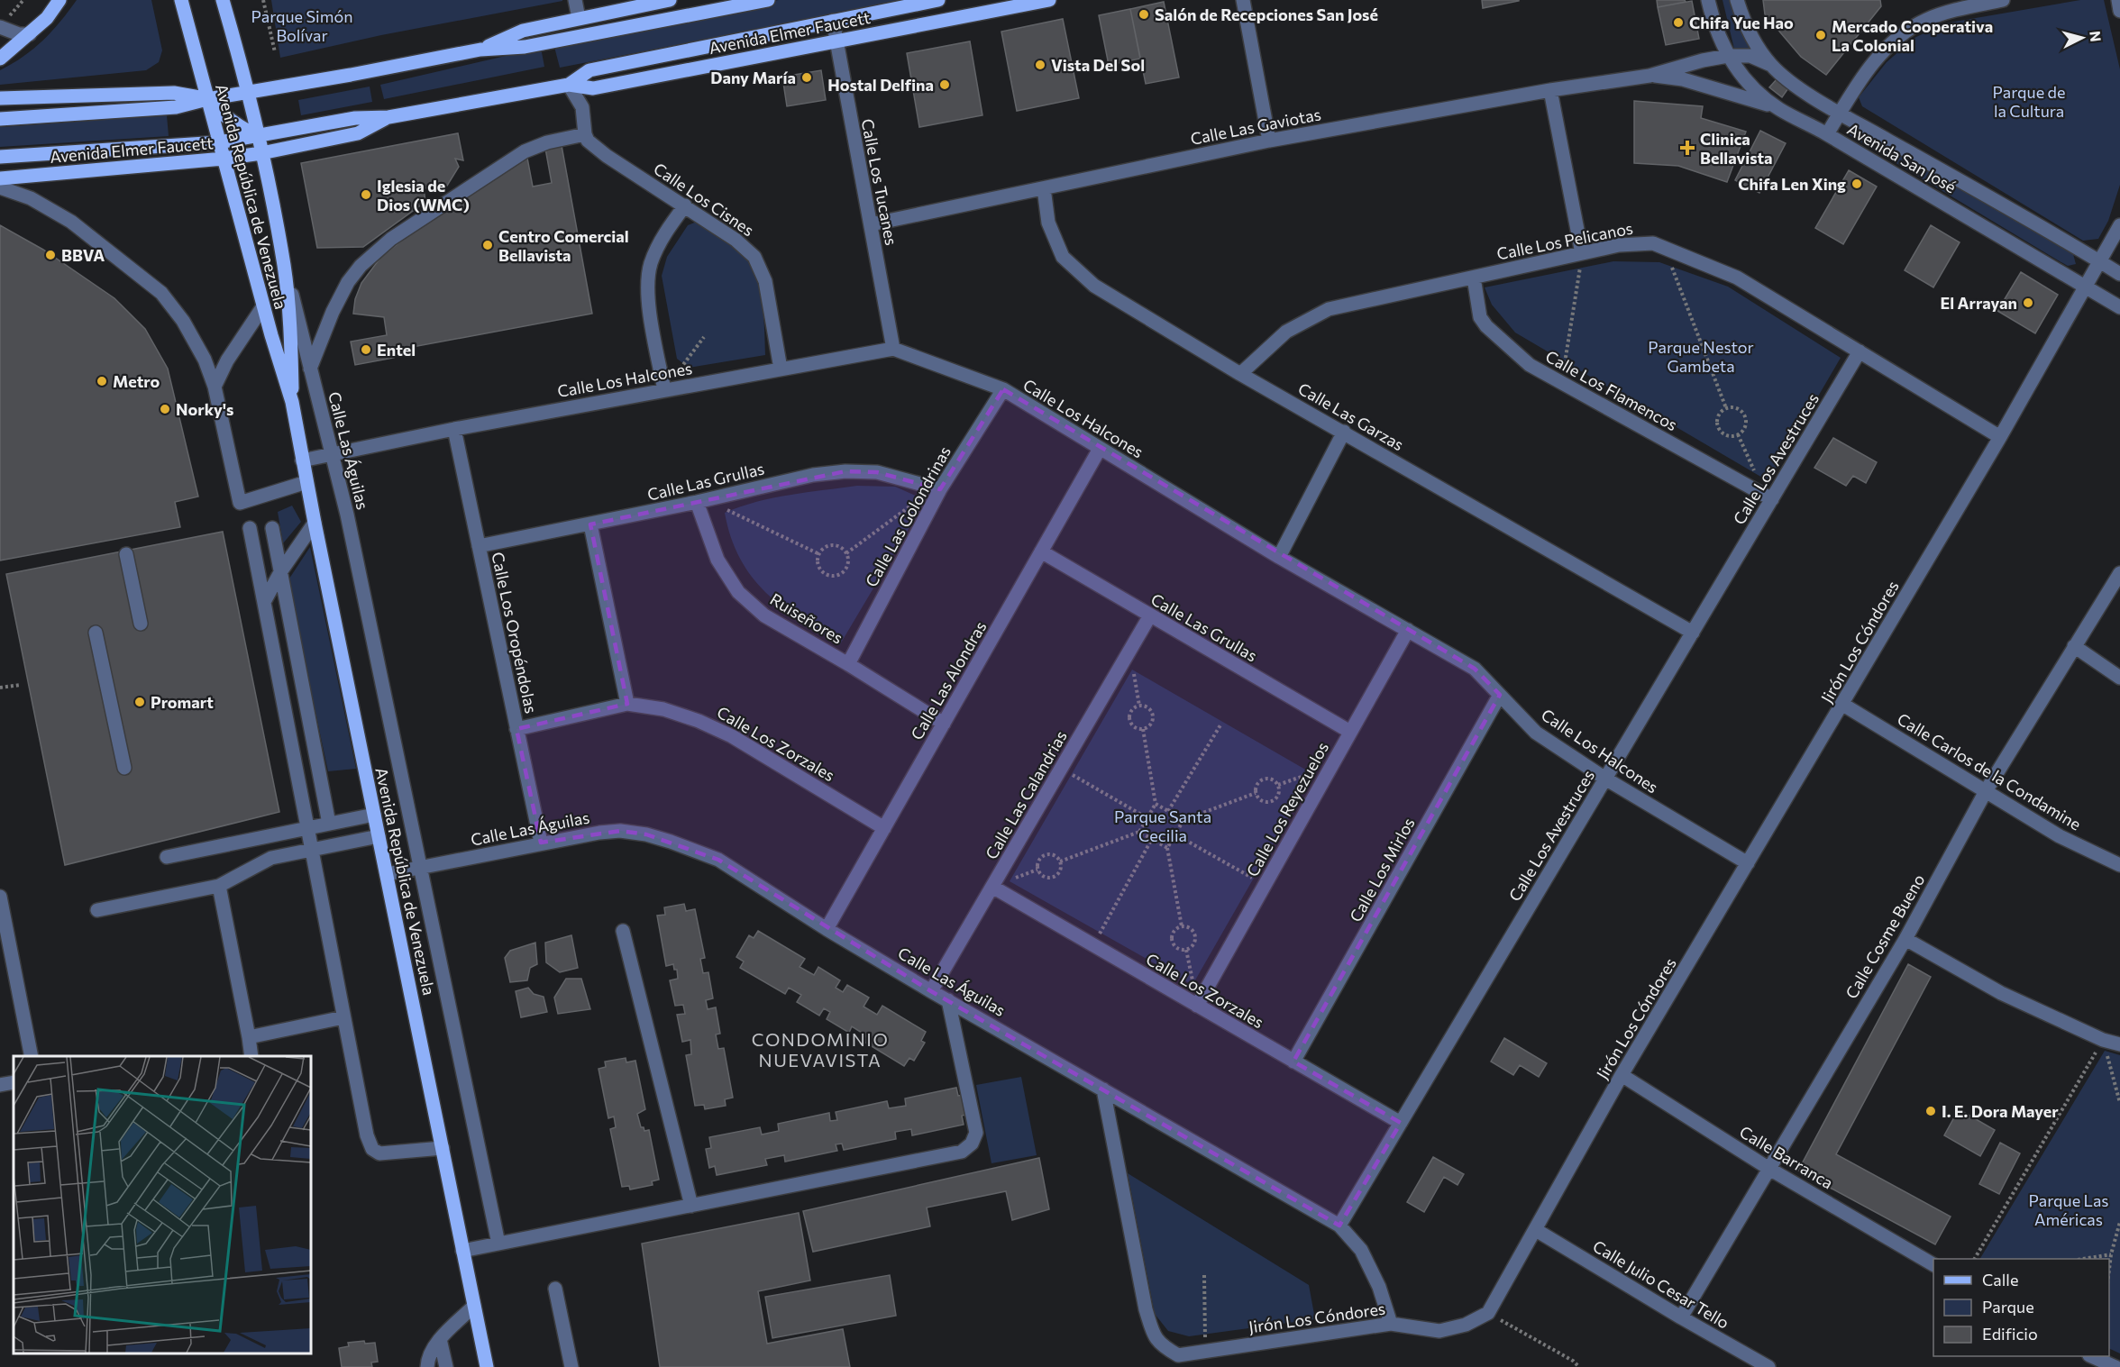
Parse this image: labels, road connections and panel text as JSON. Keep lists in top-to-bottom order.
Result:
{
  "streets": {
    "main road": ["Avenida Elmer Faucett", "Avenida República de Venezuela"],
    "street": [
      "Calle Las Gaviotas",
      "Avenida San José",
      "Calle Los Tucanes",
      "Calle Los Cisnes",
      "Calle Los Pelicanos",
      "Calle Los Halcones",
      "Calle Los Flamencos",
      "Calle Las Garzas",
      "Calle Las Águilas",
      "Calle Los Avestruces",
      "Calle Las Grullas",
      "Calle Las Golondrinas",
      "Ruiseñores",
      "Calle Los Oropéndolas",
      "Jirón Los Cóndores",
      "Calle Las Alondras",
      "Calle Los Zorzales",
      "Calle Carlos de la Condamine",
      "Calle Las Calandrias",
      "Calle Los Reyezuelos",
      "Calle Los Mirlos",
      "Calle Cosme Bueno",
      "Calle Barranca",
      "Calle Julio Cesar Tello"
    ]
  },
  "crossings": [
    ["Avenida Elmer Faucett", "Calle Los Tucanes"],
    ["Avenida Elmer Faucett", "Avenida República de Venezuela"],
    ["Calle Las Gaviotas", "Avenida San José"],
    ["Calle Las Gaviotas", "Calle Los Tucanes"],
    ["Calle Las Gaviotas", "Calle Las Garzas"],
    ["Avenida San José", "Jirón Los Cóndores"],
    ["Calle Los Tucanes", "Calle Los Halcones"],
    ["Avenida República de Venezuela", "Calle Los Halcones"],
    ["Avenida República de Venezuela", "Calle Las Águilas"],
    ["Calle Los Cisnes", "Calle Los Halcones"],
    ["Calle Los Pelicanos", "Calle Los Flamencos"],
    ["Calle Los Pelicanos", "Calle Las Garzas"],
    ["Calle Los Pelicanos", "Calle Los Avestruces"],
    ["Calle Los Pelicanos", "Jirón Los Cóndores"],
    ["Calle Los Halcones", "Calle Las Águilas"],
    ["Calle Los Halcones", "Calle Los Avestruces"],
    ["Calle Los Halcones", "Calle Las Golondrinas"],
    ["Calle Los Halcones", "Calle Los Oropéndolas"],
    ["Calle Los Halcones", "Jirón Los Cóndores"],
    ["Calle Los Halcones", "Calle Las Alondras"],
    ["Calle Los Halcones", "Calle Los Reyezuelos"],
    ["Calle Los Halcones", "Calle Los Mirlos"],
    ["Calle Los Flamencos", "Calle Los Avestruces"],
    ["Calle Las Garzas", "Calle Los Avestruces"],
    ["Calle Las Águilas", "Calle Los Avestruces"],
    ["Calle Las Águilas", "Calle Los Oropéndolas"],
    ["Calle Las Águilas", "Jirón Los Cóndores"],
    ["Calle Las Águilas", "Calle Las Alondras"],
    ["Calle Las Águilas", "Calle Las Calandrias"],
    ["Calle Los Avestruces", "Calle Los Zorzales"],
    ["Calle Las Grullas", "Calle Las Golondrinas"],
    ["Calle Las Grullas", "Ruiseñores"],
    ["Calle Las Grullas", "Calle Los Oropéndolas"],
    ["Calle Las Grullas", "Calle Las Alondras"],
    ["Calle Las Grullas", "Calle Las Calandrias"],
    ["Calle Las Grullas", "Calle Los Reyezuelos"],
    ["Calle Las Golondrinas", "Ruiseñores"],
    ["Ruiseñores", "Calle Las Alondras"],
    ["Calle Los Oropéndolas", "Calle Los Zorzales"],
    ["Jirón Los Cóndores", "Calle Carlos de la Condamine"],
    ["Jirón Los Cóndores", "Calle Barranca"],
    ["Jirón Los Cóndores", "Calle Julio Cesar Tello"],
    ["Calle Las Alondras", "Calle Los Zorzales"],
    ["Calle Los Zorzales", "Calle Las Calandrias"],
    ["Calle Los Zorzales", "Calle Los Reyezuelos"],
    ["Calle Los Zorzales", "Calle Los Mirlos"],
    ["Calle Carlos de la Condamine", "Calle Cosme Bueno"],
    ["Calle Cosme Bueno", "Calle Barranca"],
    ["Calle Cosme Bueno", "Calle Julio Cesar Tello"]
  ],
  "districts": ["CONDOMINIO NUEVAVISTA"],
  "parks": [
    "Parque Simón Bolívar",
    "Parque de la Cultura",
    "Parque Nestor Gambeta",
    "Parque Santa Cecilia",
    "Parque Las Américas"
  ],
  "places": {
    "other": [
      "Salón de Recepciones San José",
      "Chifa Yue Hao",
      "Mercado Cooperativa La Colonial",
      "Vista Del Sol",
      "Dany María",
      "Hostal Delfina",
      "Chifa Len Xing",
      "Iglesia de Dios (WMC)",
      "Centro Comercial Bellavista",
      "BBVA",
      "El Arrayan",
      "Entel",
      "Metro",
      "Norky's",
      "Promart",
      "I. E. Dora Mayer"
    ],
    "health": ["Clinica Bellavista"]
  },
  "legend": ["Calle", "Parque", "Edificio"],
  "north": "right"
}
